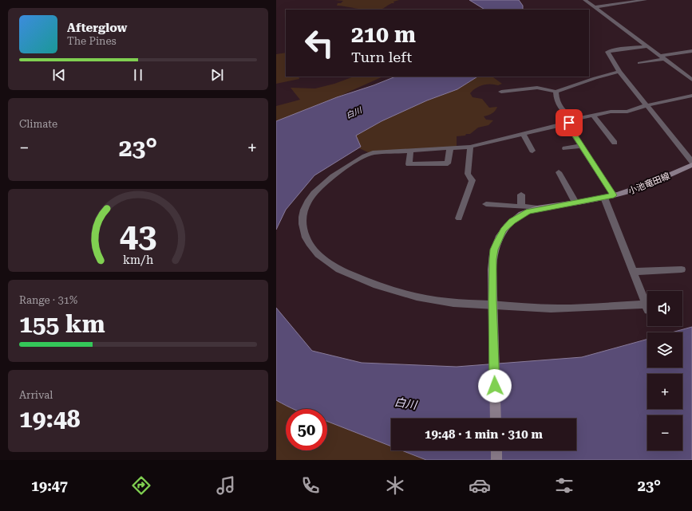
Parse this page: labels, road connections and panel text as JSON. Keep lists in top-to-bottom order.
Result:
{
  "streets": {
    "main road": ["小池竜田線"]
  },
  "water": ["白川"],
  "page": {
    "turn": ["210 m", "Turn left"],
    "song": ["Afterglow", "The Pines"],
    "tile": [
      "Climate",
      ["Range · 31%", "155 km"],
      ["Arrival", "19:48"]
    ],
    "heat": ["−", "23°", "+"],
    "map_buttons": ["+", "−"],
    "limit": "50",
    "trip": "19:48 · 1 min · 310 m",
    "tabs": ["19:47", "23°"],
    "gauge": ["43", "km/h"]
  }
}
